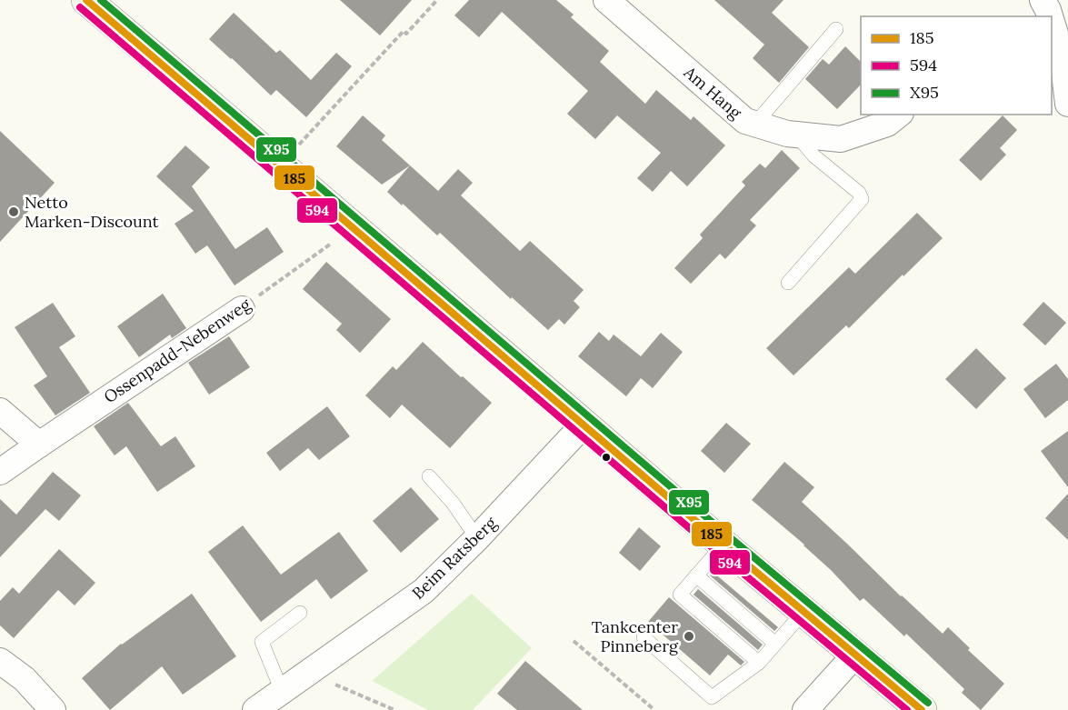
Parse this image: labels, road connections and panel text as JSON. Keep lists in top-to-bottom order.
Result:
{
  "streets": {
    "street": ["Am Hang", "Ossenpadd-Nebenweg", "Beim Ratsberg"]
  },
  "places": ["Netto Marken-Discount", "Tankcenter Pinneberg"],
  "lines": ["transit line 185", "transit line X95", "transit line 594"],
  "legend": ["185", "594", "X95"]
}
